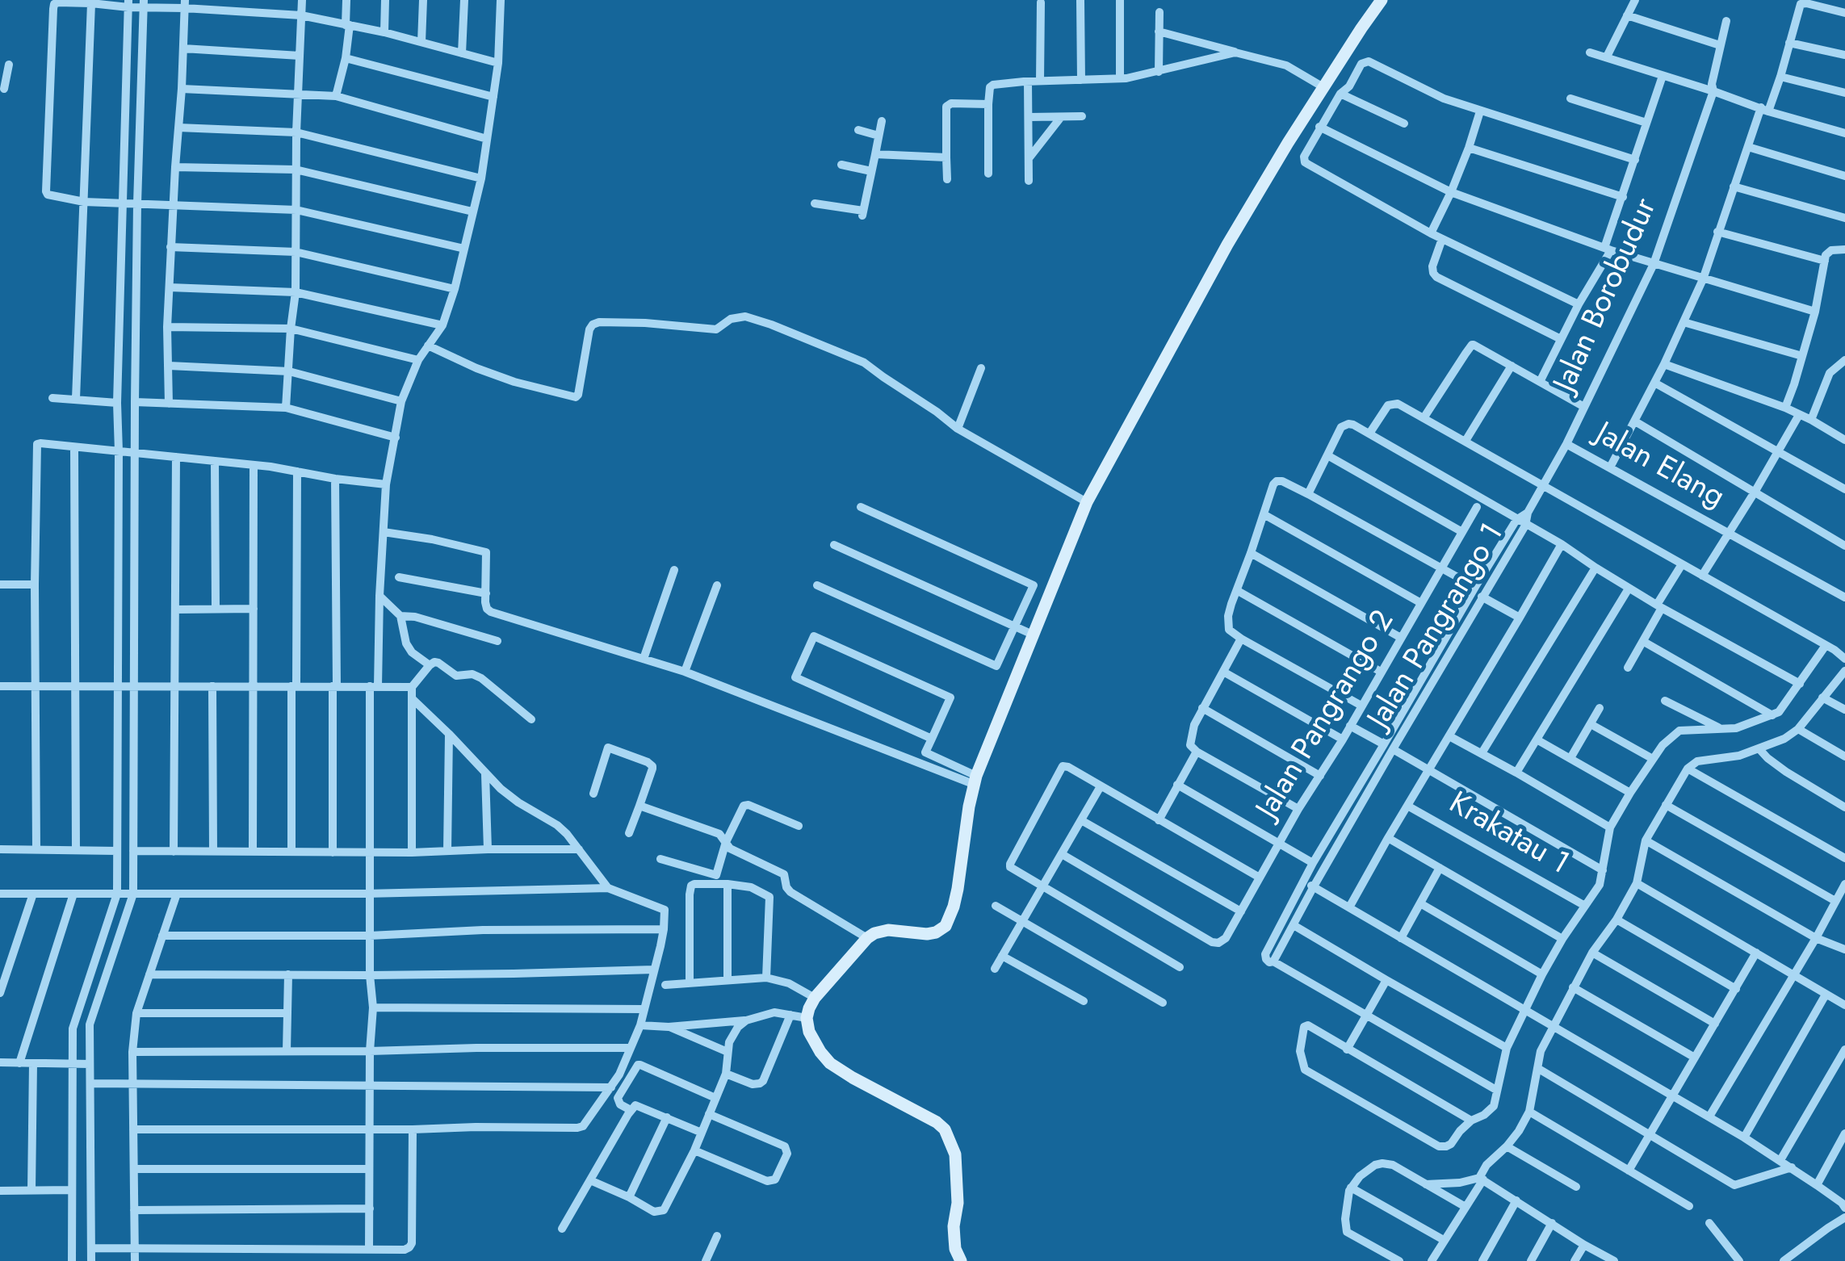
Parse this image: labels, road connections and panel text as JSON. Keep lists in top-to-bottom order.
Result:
{
  "streets": {
    "street": [
      "Jalan Borobudur",
      "Jalan Elang",
      "Jalan Pangrango 1",
      "Jalan Pangrango 2",
      "Krakatau 1"
    ]
  },
  "crossings": [
    ["Jalan Borobudur", "Jalan Elang"],
    ["Jalan Borobudur", "Jalan Pangrango 1"]
  ]
}
